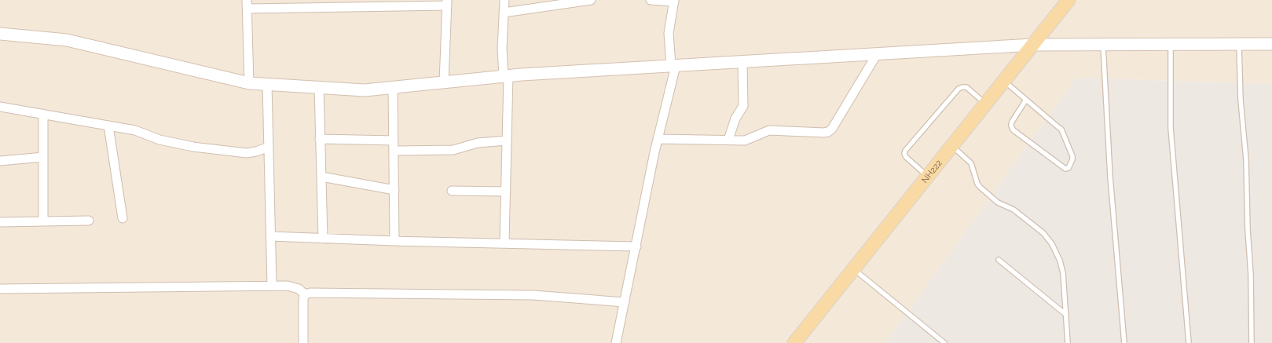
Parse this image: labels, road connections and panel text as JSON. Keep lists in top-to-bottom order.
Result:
{
  "streets": {
    "main road": ["NH222"]
  }
}
